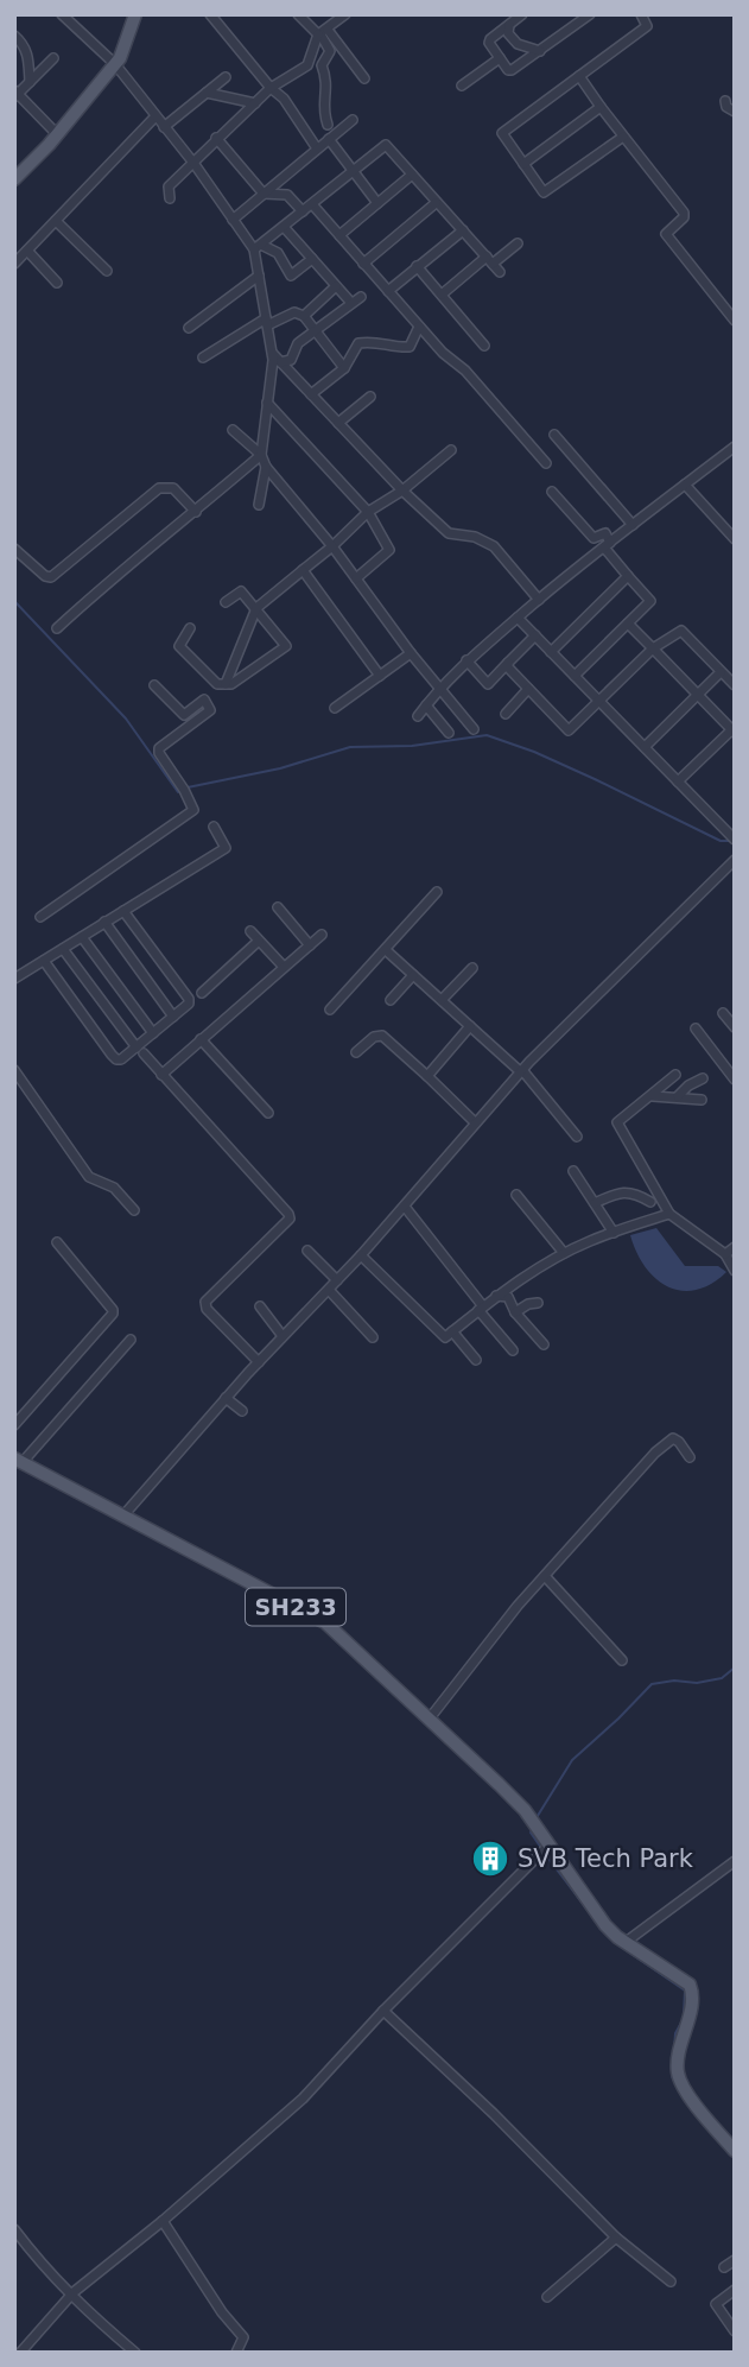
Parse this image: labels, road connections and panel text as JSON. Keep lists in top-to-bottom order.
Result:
{
  "streets": {
    "main road": ["SH233"]
  },
  "places": {
    "building": ["SVB Tech Park"]
  }
}
